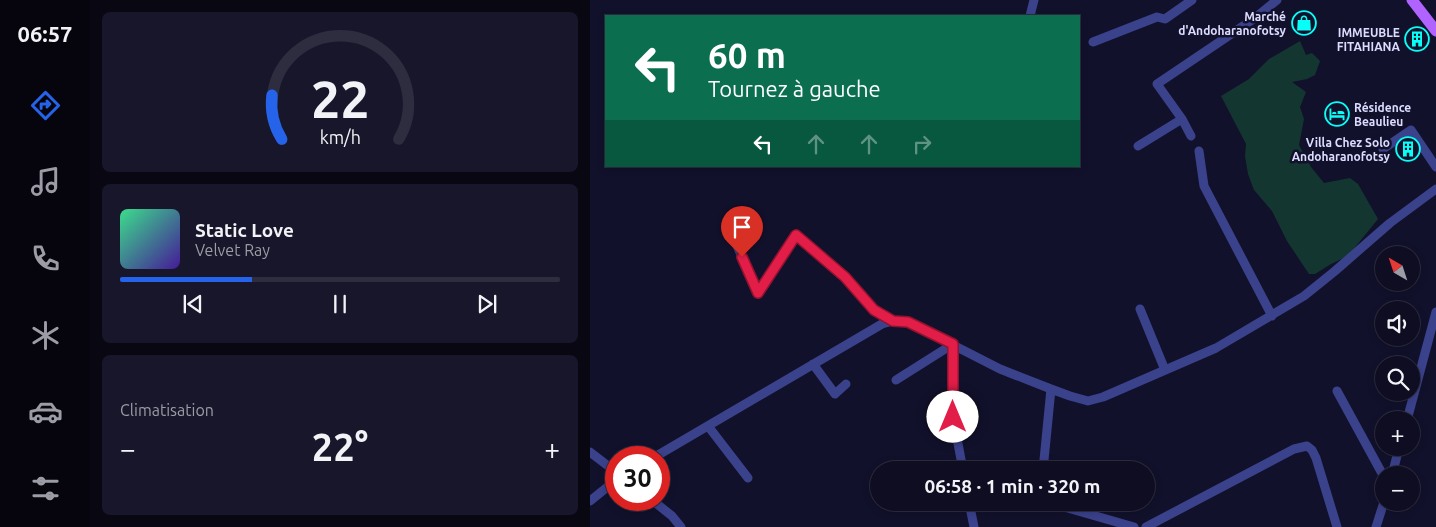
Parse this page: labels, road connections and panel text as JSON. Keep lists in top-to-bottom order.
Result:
{
  "places": {
    "shop": ["Marché d'Andoharanofotsy"],
    "building": ["IMMEUBLE FITAHIANA", "Villa Chez Solo Andoharanofotsy"],
    "hotel": ["Résidence Beaulieu"]
  },
  "north": "top left",
  "page": {
    "tabs": "06:57",
    "turn": ["60 m", "Tournez à gauche"],
    "song": ["Static Love", "Velvet Ray"],
    "map_buttons": ["+", "−"],
    "tile": "Climatisation",
    "heat": ["−", "22°", "+"],
    "limit": "30",
    "trip": "06:58 · 1 min · 320 m",
    "gauge": ["22", "km/h"]
  }
}
